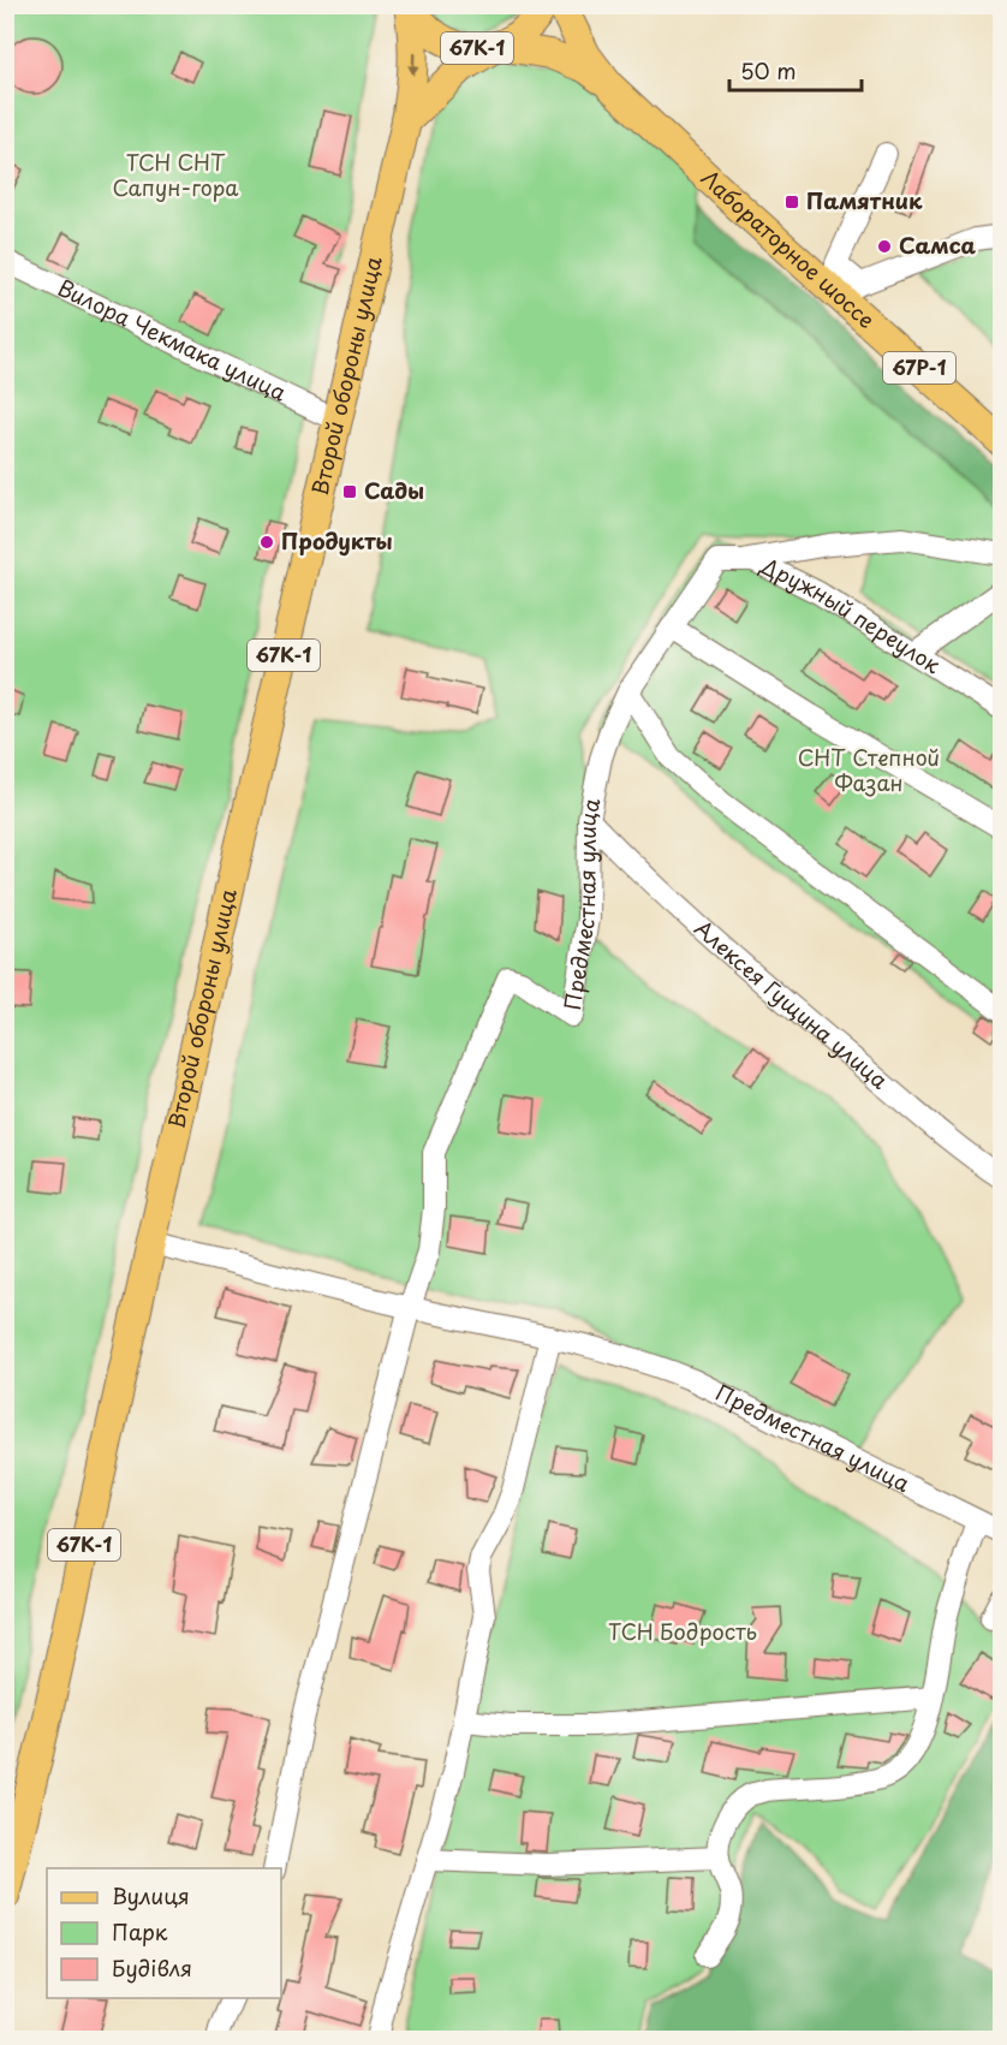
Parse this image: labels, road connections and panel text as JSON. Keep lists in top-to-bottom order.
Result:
{
  "streets": {
    "main road": [
      "67К-1",
      "Лабораторное шоссе",
      "67Р-1",
      "Второй обороны улица"
    ],
    "street": [
      "Вилора Чекмака улица",
      "Дружный переулок",
      "Предместная улица",
      "Алексея Гущина улица"
    ]
  },
  "crossings": [
    ["67К-1", "Лабораторное шоссе"],
    ["67К-1", "Второй обороны улица"],
    ["Вилора Чекмака улица", "Второй обороны улица"],
    ["Второй обороны улица", "Предместная улица"],
    ["Дружный переулок", "Предместная улица"],
    ["Предместная улица", "Алексея Гущина улица"]
  ],
  "parks": ["ТСН СНТ Сапун-гора", "СНТ Степной Фазан", "ТСН Бодрость"],
  "places": {
    "transit": ["Памятник", "Сады"],
    "other": ["Самса", "Продукты"]
  },
  "legend": ["Вулиця", "Парк", "Будівля"],
  "scale_bar": "50 m"
}
